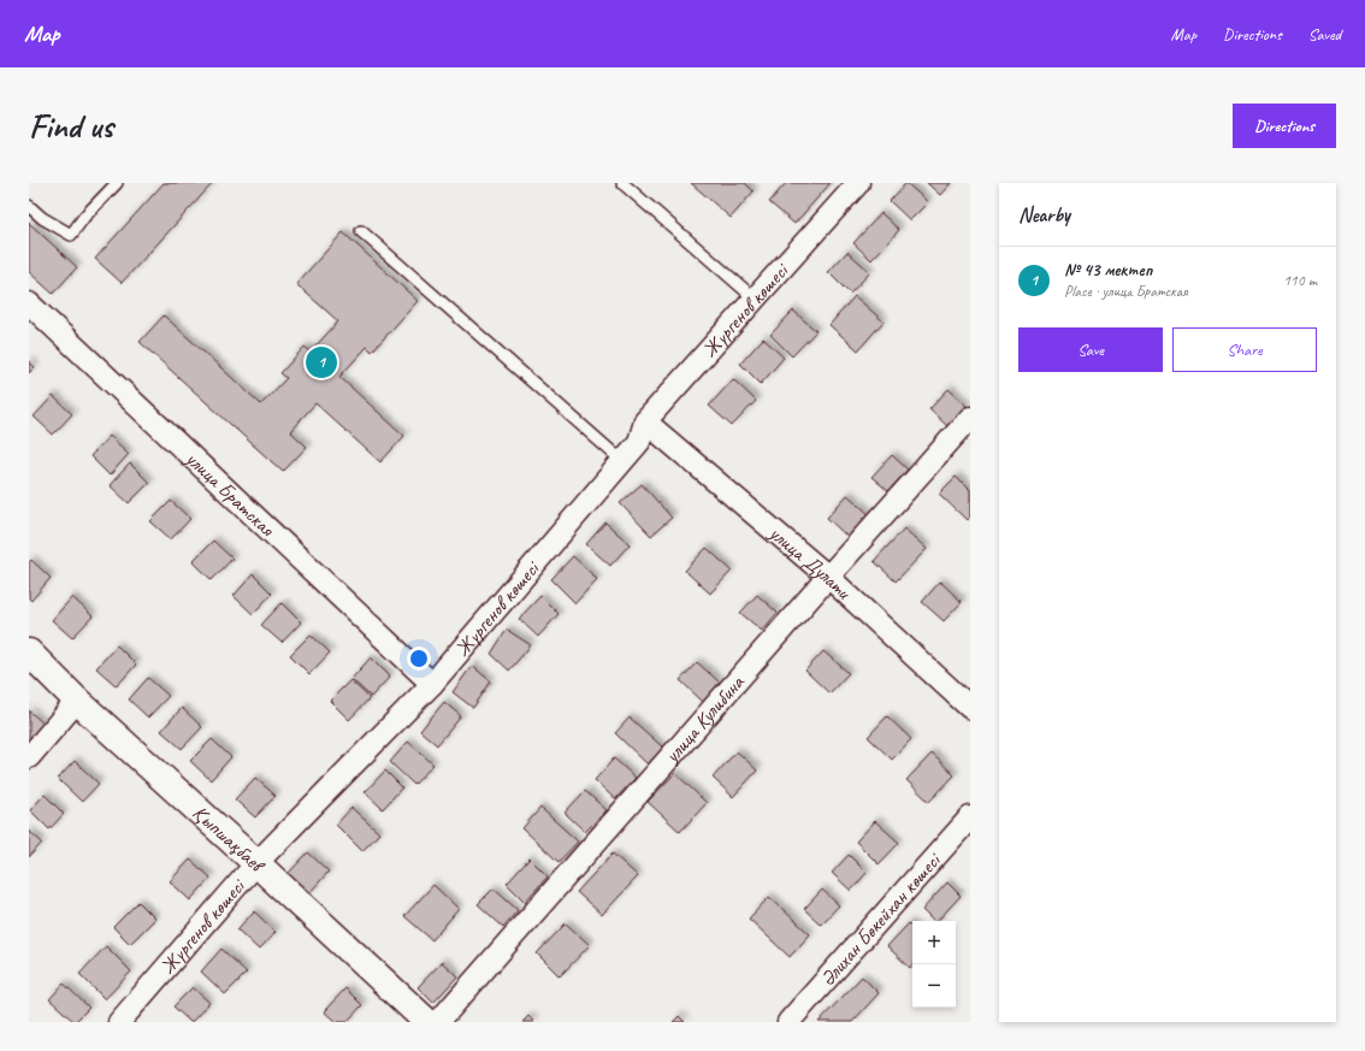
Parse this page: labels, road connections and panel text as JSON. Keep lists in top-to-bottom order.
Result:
{
  "streets": {
    "street": [
      "Жүргенов көшесі",
      "улица Братская",
      "улица Дулати",
      "улица Кулибина",
      "Қыпшақбаев",
      "Әлихан Бөкейхан көшесі"
    ]
  },
  "crossings": [
    ["Жүргенов көшесі", "улица Братская"],
    ["Жүргенов көшесі", "улица Дулати"],
    ["Жүргенов көшесі", "Қыпшақбаев"],
    ["улица Дулати", "улица Кулибина"]
  ],
  "page": {
    "header": "Map",
    "nav": ["Map", "Directions", "Saved"],
    "buttons": [
      "Directions",
      ["Save", "Share"]
    ],
    "title": "Find us",
    "heading": "Nearby",
    "list": [
      {
        "mark": "1",
        "name": "№ 43 мектеп",
        "note": "Place · улица Братская",
        "value": "110 m"
      }
    ],
    "pins": "1",
    "map_buttons": ["+", "−"]
  }
}
